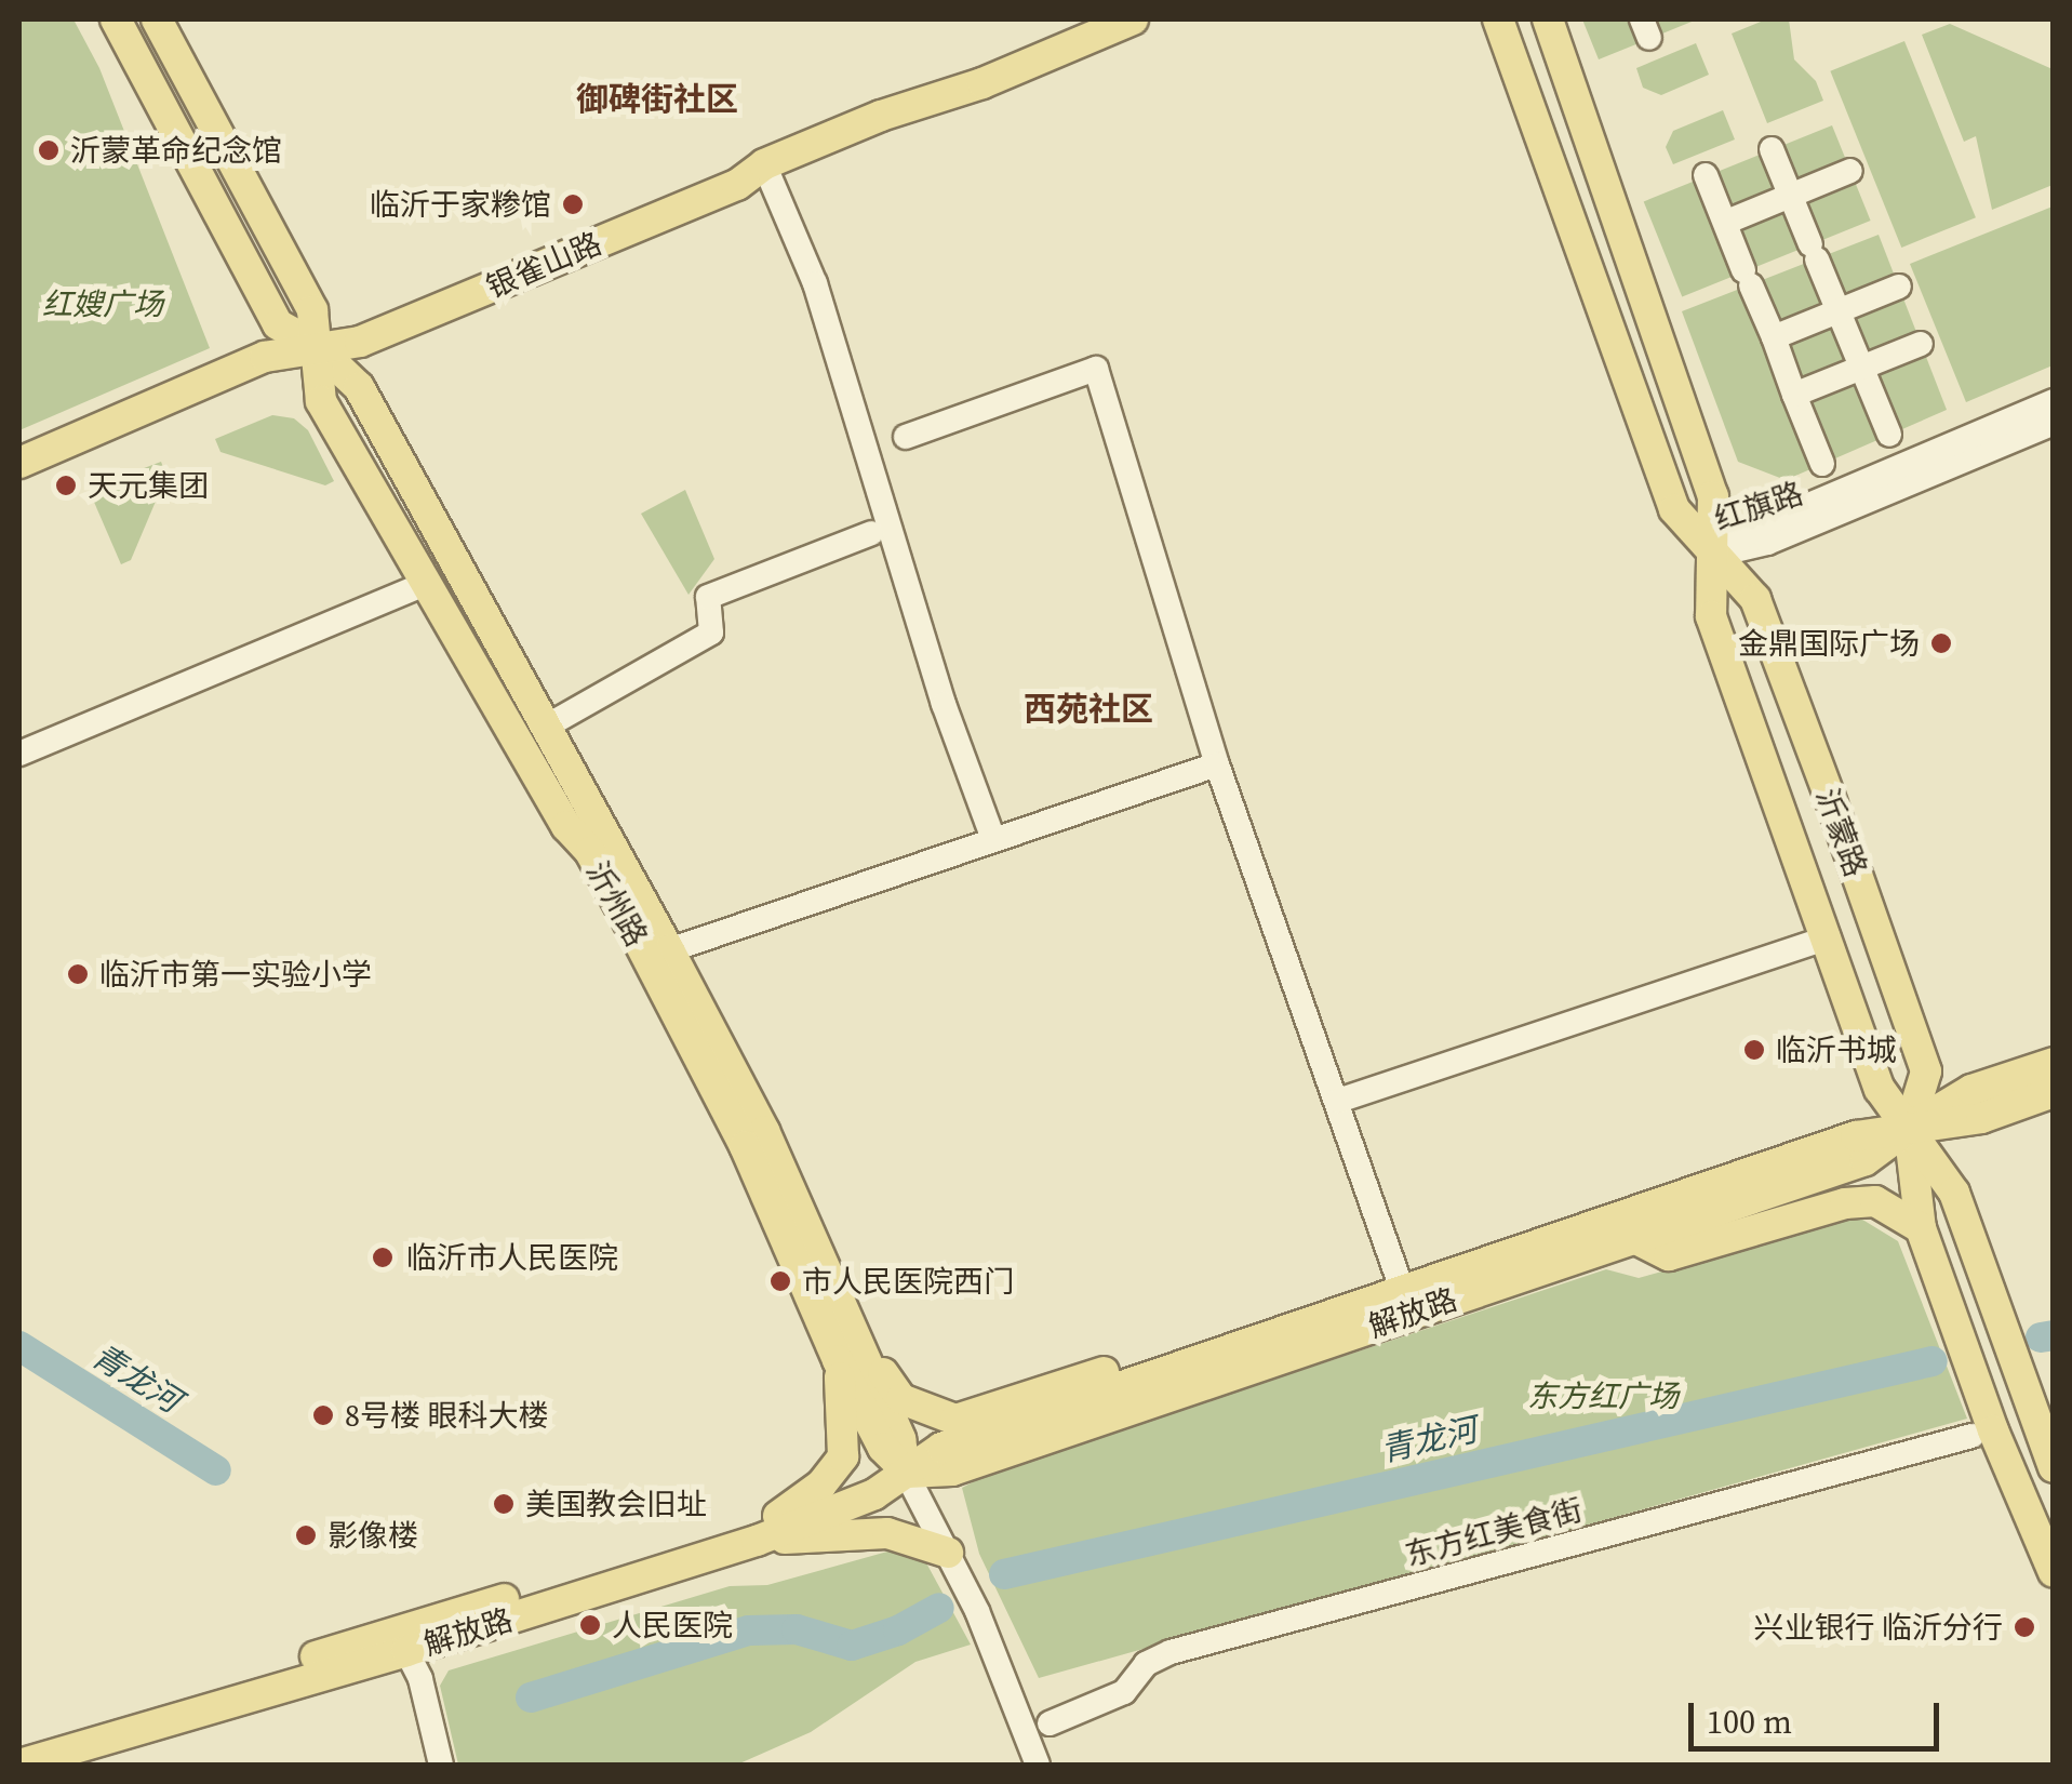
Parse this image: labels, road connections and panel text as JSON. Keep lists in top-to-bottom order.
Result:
{
  "streets": {
    "main road": [
      "银雀山路",
      "沂蒙路",
      "沂州路",
      "解放路"
    ],
    "street": ["红旗路", "东方红美食街"]
  },
  "crossings": [
    ["银雀山路", "沂州路"],
    ["红旗路", "沂蒙路"],
    ["沂蒙路", "解放路"],
    ["沂州路", "解放路"]
  ],
  "districts": ["御碑街社区", "西苑社区"],
  "water": ["青龙河"],
  "parks": ["红嫂广场", "东方红广场"],
  "places": [
    "沂蒙革命纪念馆",
    "临沂于家糁馆",
    "天元集团",
    "金鼎国际广场",
    "临沂市第一实验小学",
    "临沂书城",
    "临沂市人民医院",
    "市人民医院西门",
    "8号楼 眼科大楼",
    "美国教会旧址",
    "影像楼",
    "人民医院",
    "兴业银行 临沂分行"
  ],
  "scale_bar": "100 m"
}
